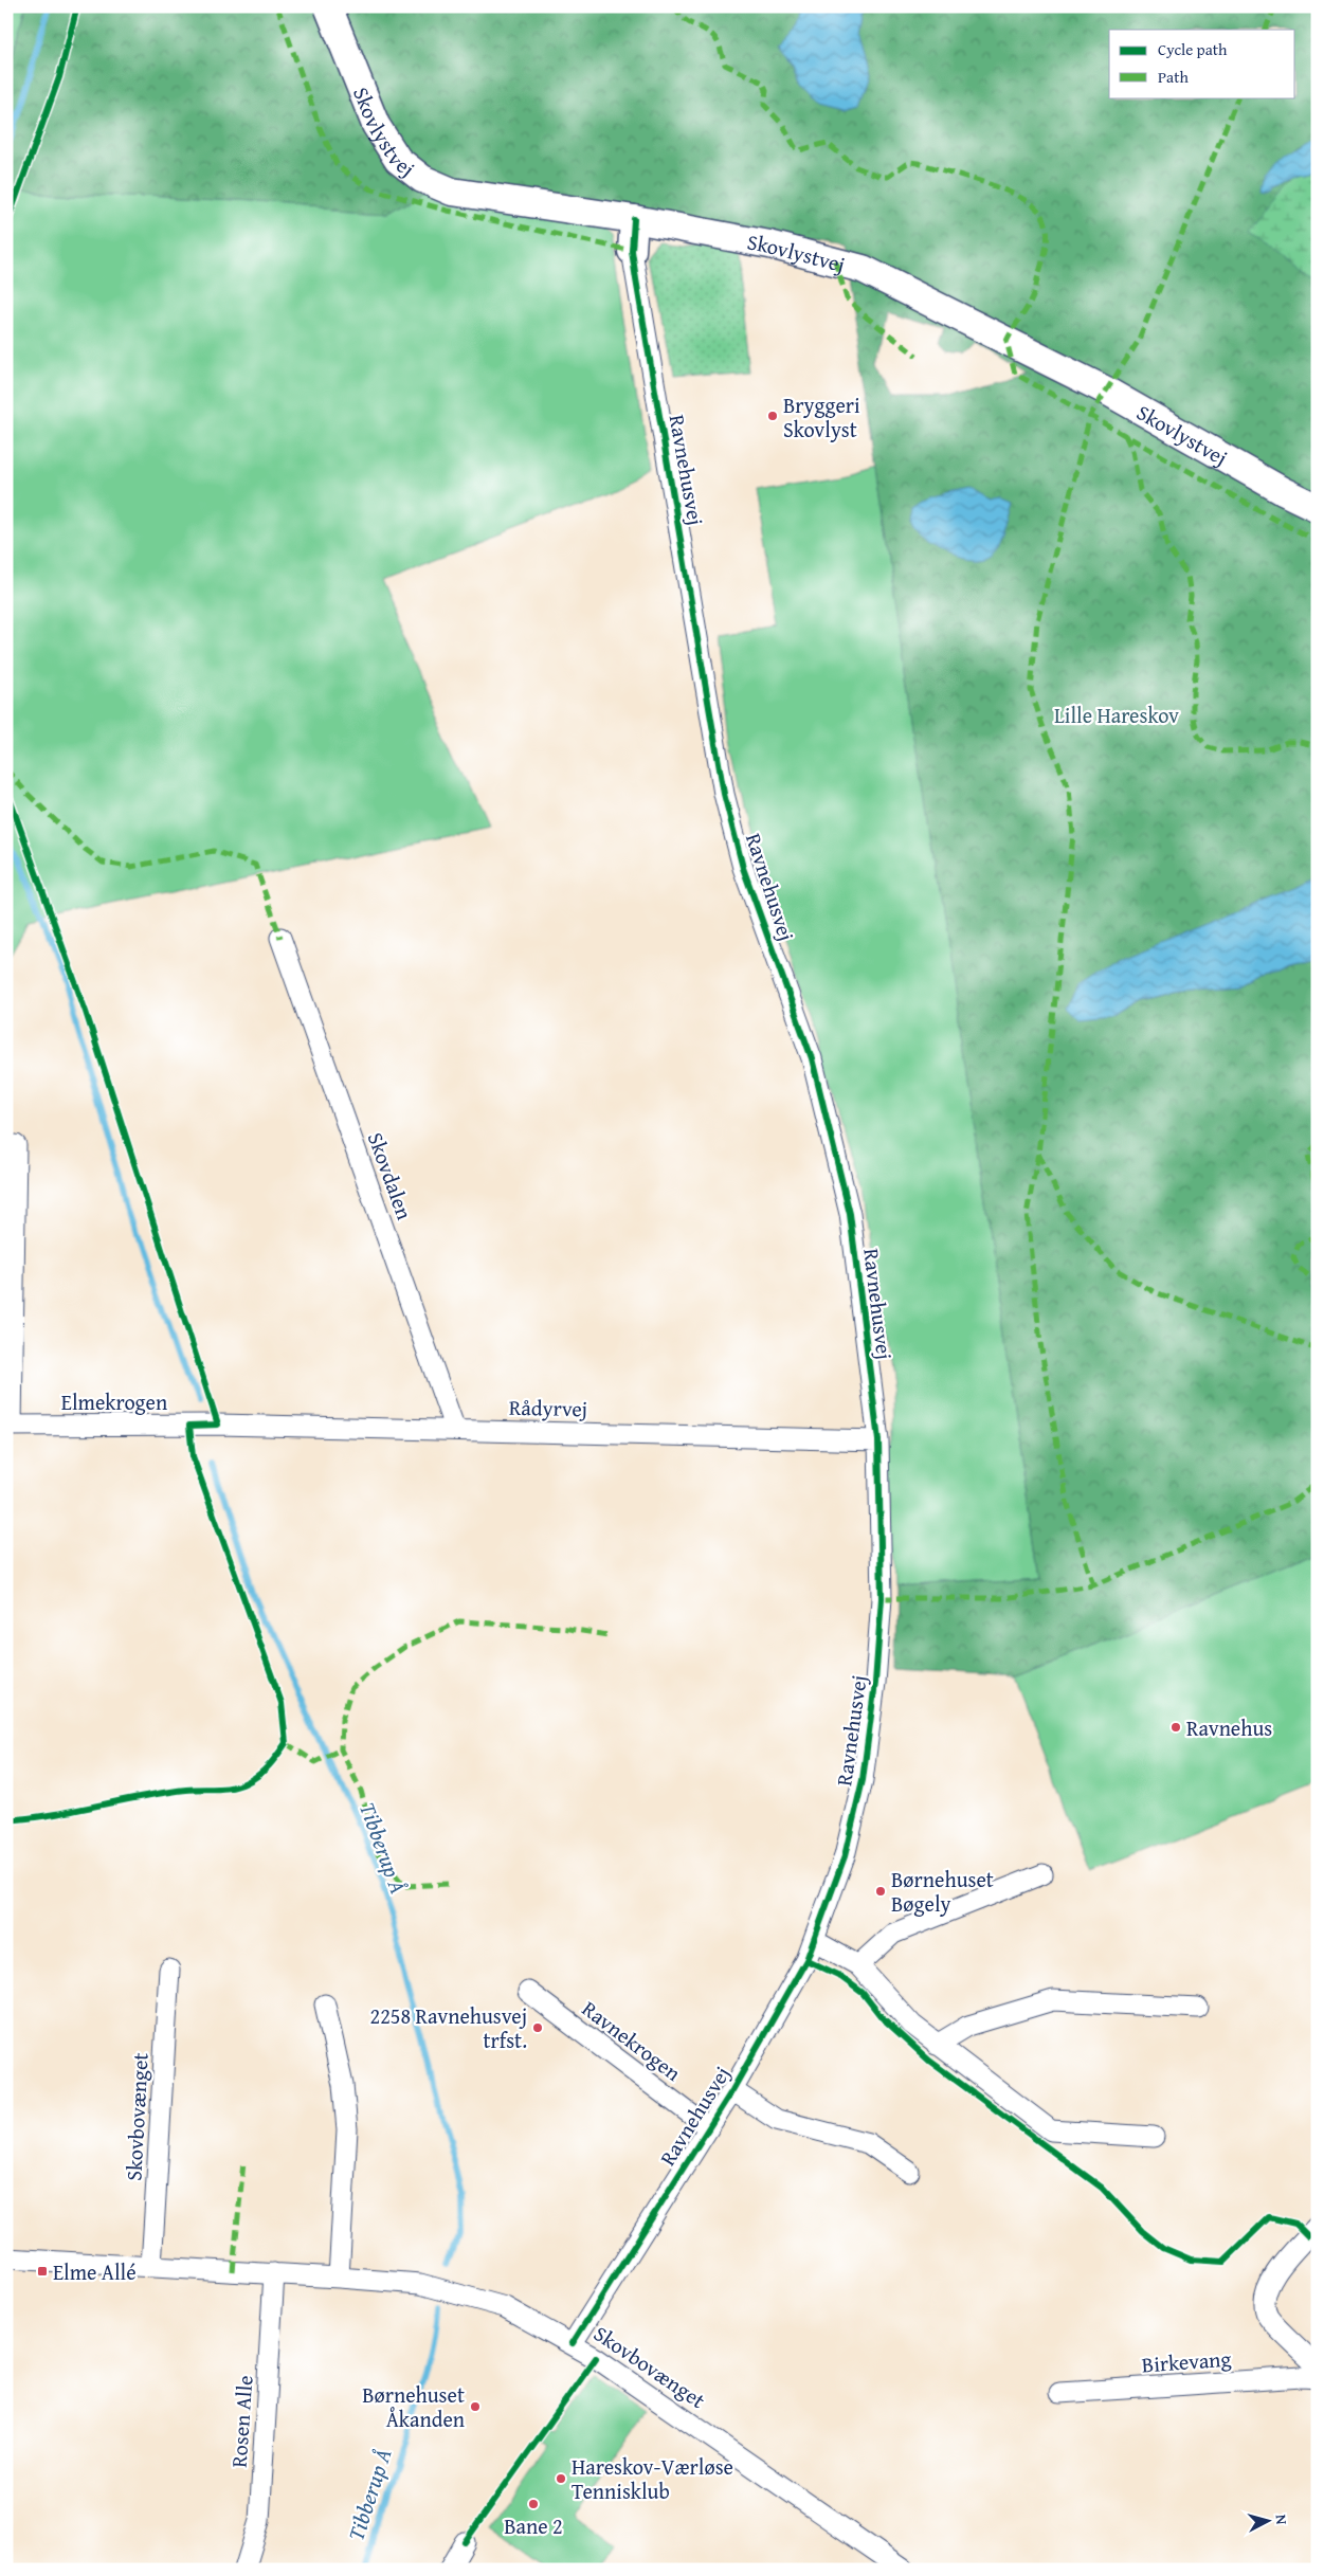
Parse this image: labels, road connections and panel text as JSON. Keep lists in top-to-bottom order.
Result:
{
  "streets": {
    "street": [
      "Skovlystvej",
      "Ravnehusvej",
      "Skovdalen",
      "Elmekrogen",
      "Rådyrvej",
      "Ravnekrogen",
      "Skovbovænget",
      "Birkevang",
      "Rosen Alle"
    ]
  },
  "crossings": [
    ["Skovlystvej", "Ravnehusvej"],
    ["Ravnehusvej", "Rådyrvej"],
    ["Ravnehusvej", "Ravnekrogen"],
    ["Ravnehusvej", "Skovbovænget"],
    ["Skovdalen", "Rådyrvej"],
    ["Elmekrogen", "Rådyrvej"],
    ["Skovbovænget", "Rosen Alle"]
  ],
  "water": ["Tibberup Å"],
  "parks": ["Lille Hareskov"],
  "places": {
    "other": [
      "Bryggeri Skovlyst",
      "Ravnehus",
      "Børnehuset Bøgely",
      "2258 Ravnehusvej trfst.",
      "Børnehuset Åkanden",
      "Hareskov-Værløse Tennisklub",
      "Bane 2"
    ],
    "transit": ["Elme Allé"]
  },
  "legend": ["Cycle path", "Path"],
  "north": "right"
}
